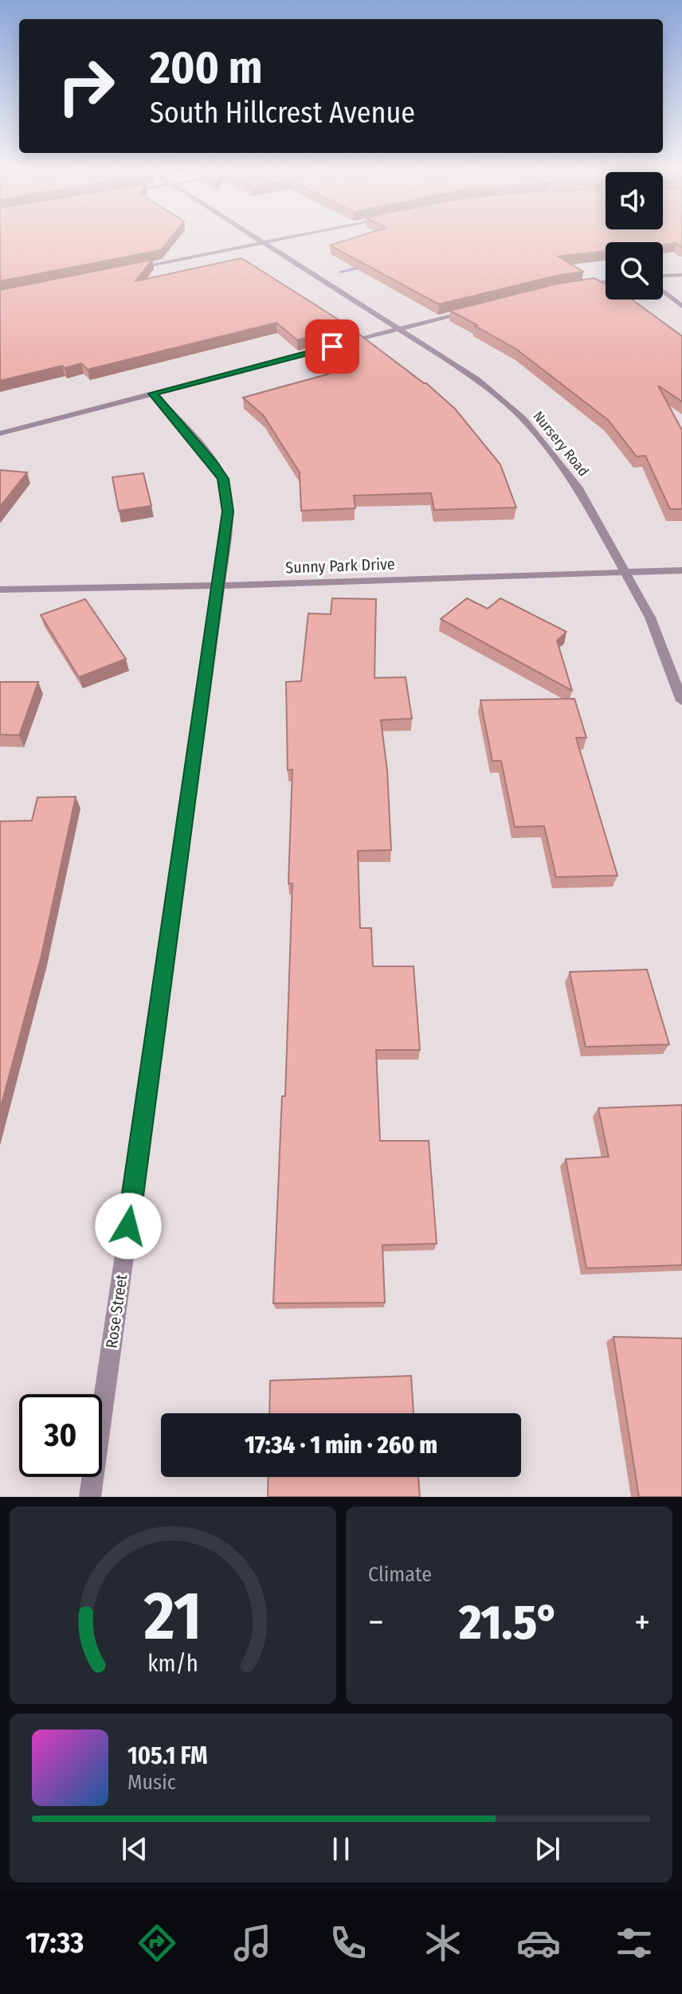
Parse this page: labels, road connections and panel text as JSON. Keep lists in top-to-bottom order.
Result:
{
  "streets": {
    "street": ["Nursery Road", "Sunny Park Drive", "Rose Street"]
  },
  "crossings": [
    ["Nursery Road", "Sunny Park Drive"],
    ["Sunny Park Drive", "Rose Street"]
  ],
  "page": {
    "turn": ["200 m", "South Hillcrest Avenue"],
    "limit": "30",
    "trip": "17:34 · 1 min · 260 m",
    "tile": "Climate",
    "heat": ["−", "21.5°", "+"],
    "song": ["105.1 FM", "Music"],
    "tabs": "17:33",
    "gauge": ["21", "km/h"]
  }
}
